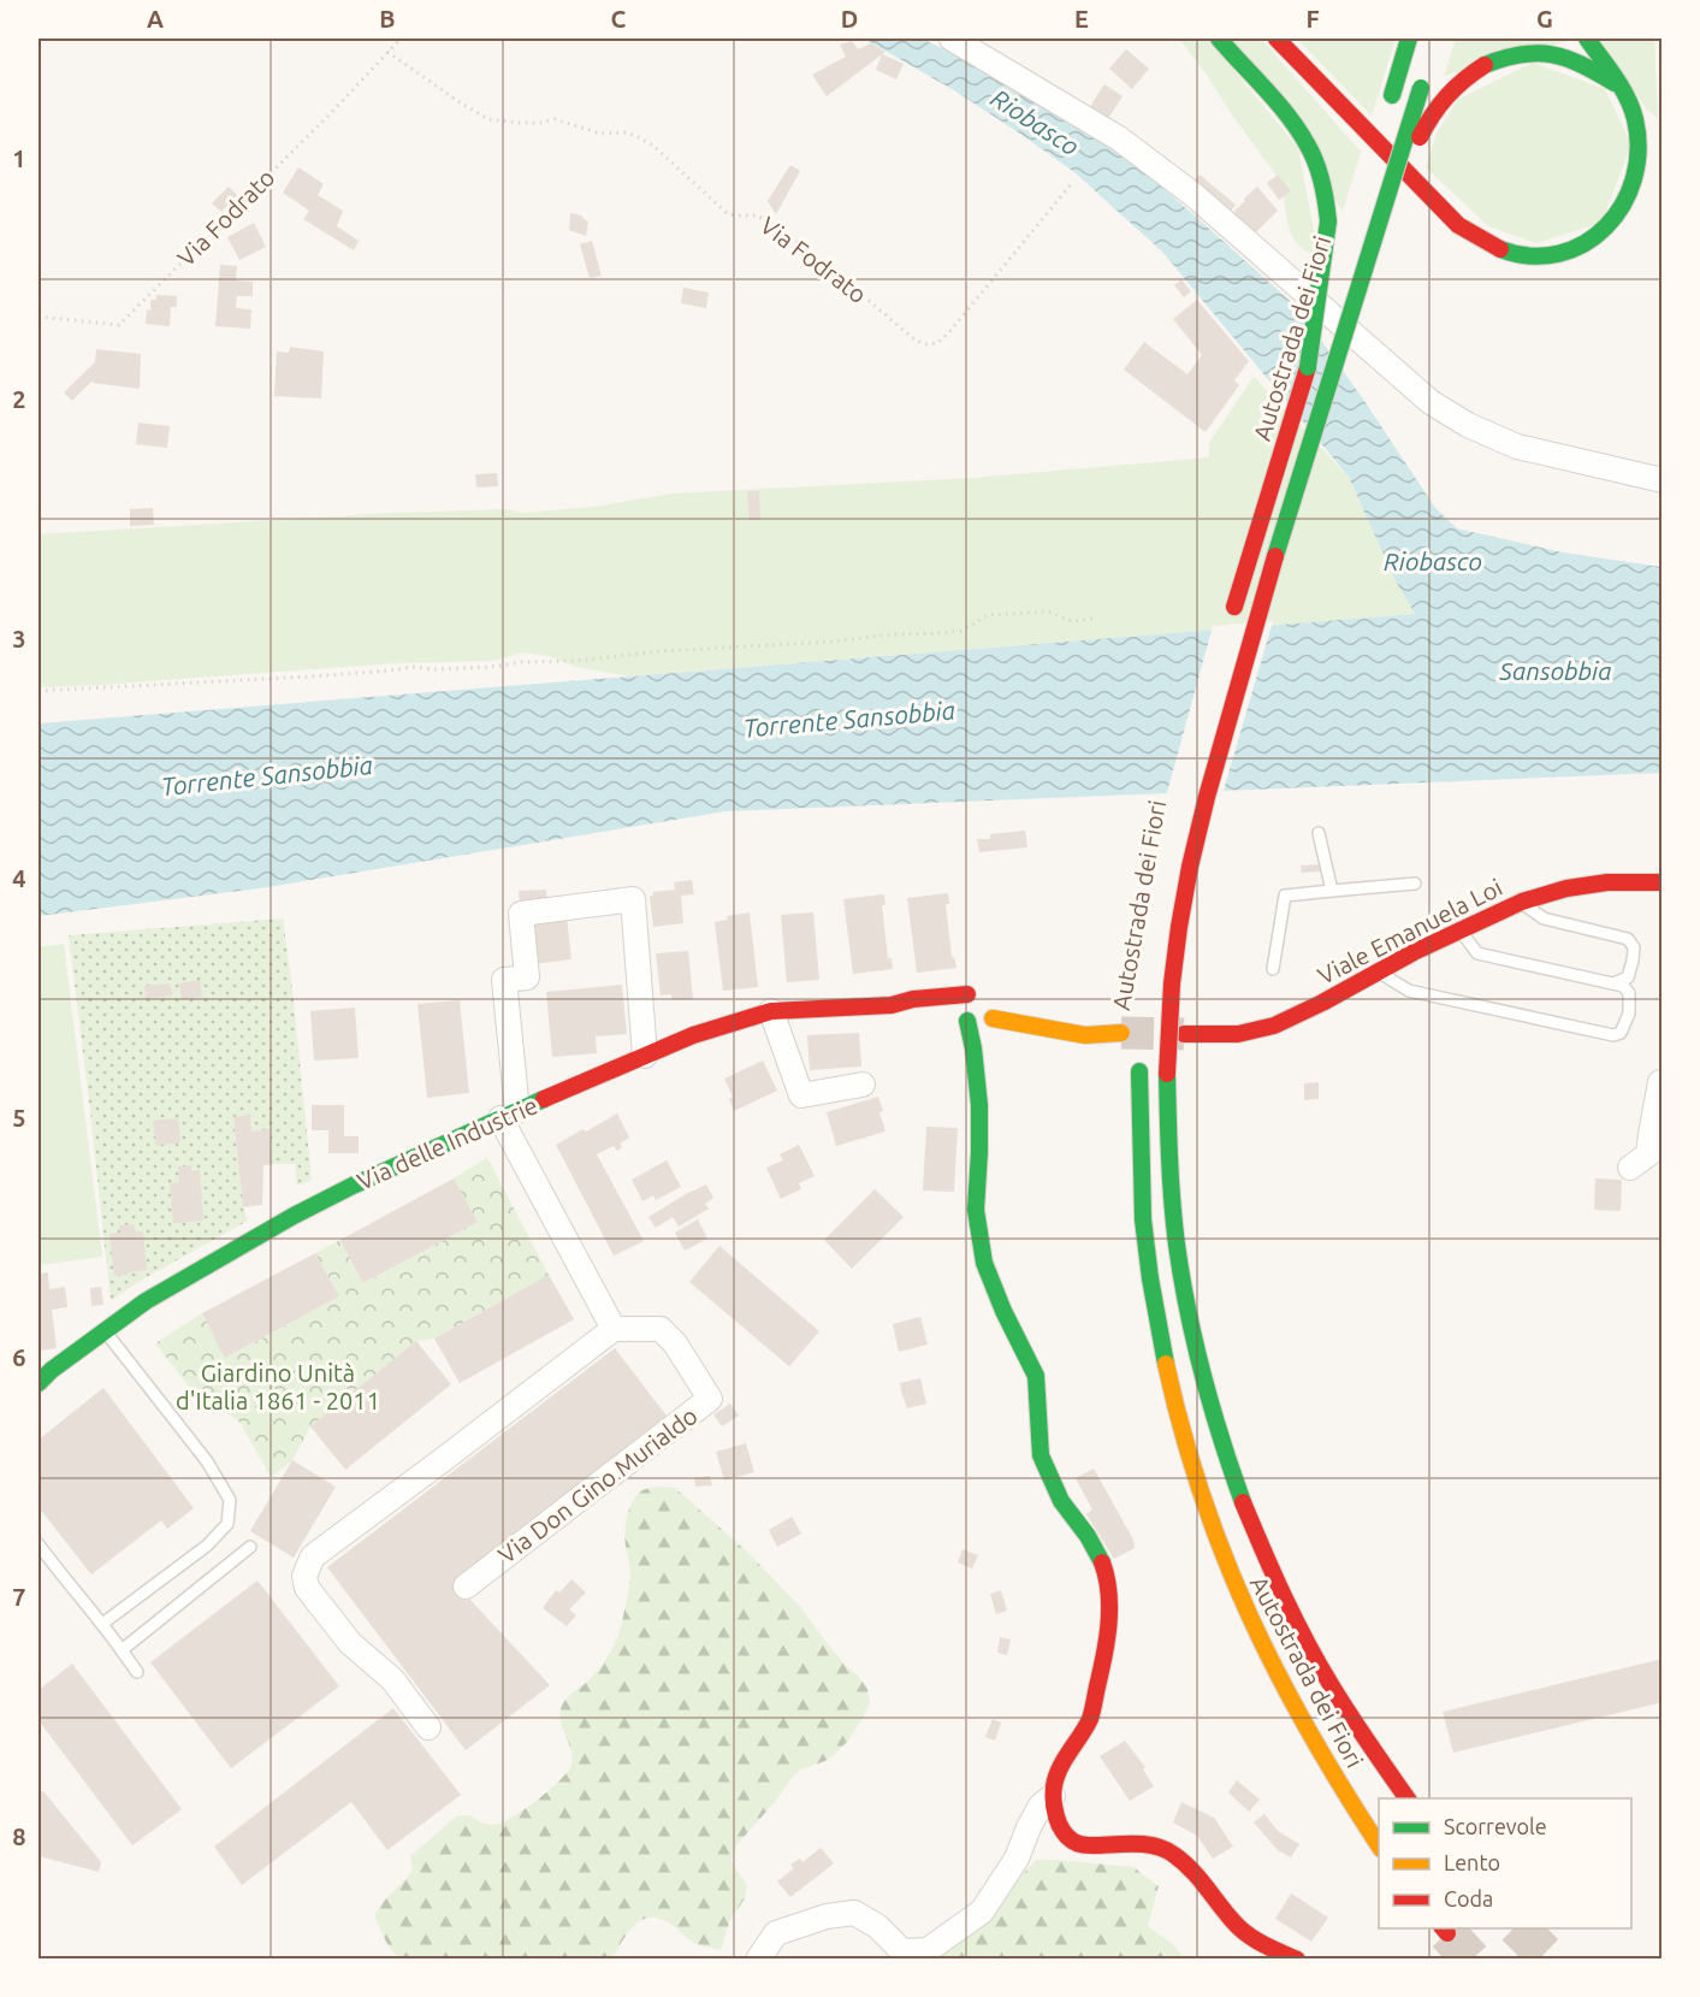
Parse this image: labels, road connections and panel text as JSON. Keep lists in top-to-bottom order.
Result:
{
  "streets": {
    "main road": ["Autostrada dei Fiori", "Viale Emanuela Loi", "Via delle Industrie"],
    "street": ["Via Don Gino Murialdo"],
    "path": ["Via Fodrato"]
  },
  "water": ["Riobasco", "Sansobbia", "Torrente Sansobbia"],
  "parks": ["Giardino Unità d'Italia 1861 - 2011"],
  "legend": ["Scorrevole", "Lento", "Coda"],
  "grid": {
    "columns": [
      "A",
      "B",
      "C",
      "D",
      "E",
      "F",
      "G"
    ],
    "rows": [
      "1",
      "2",
      "3",
      "4",
      "5",
      "6",
      "7",
      "8"
    ]
  }
}
